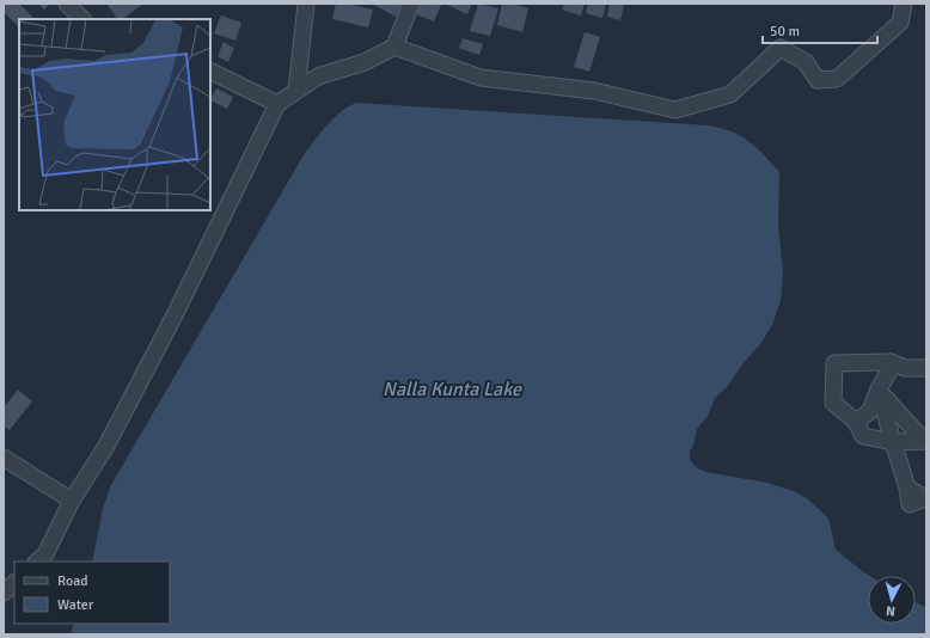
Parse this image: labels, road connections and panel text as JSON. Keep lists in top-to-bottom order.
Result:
{
  "water": ["Nalla Kunta Lake"],
  "legend": ["Road", "Water"],
  "scale_bar": "50 m",
  "north": "bottom"
}
